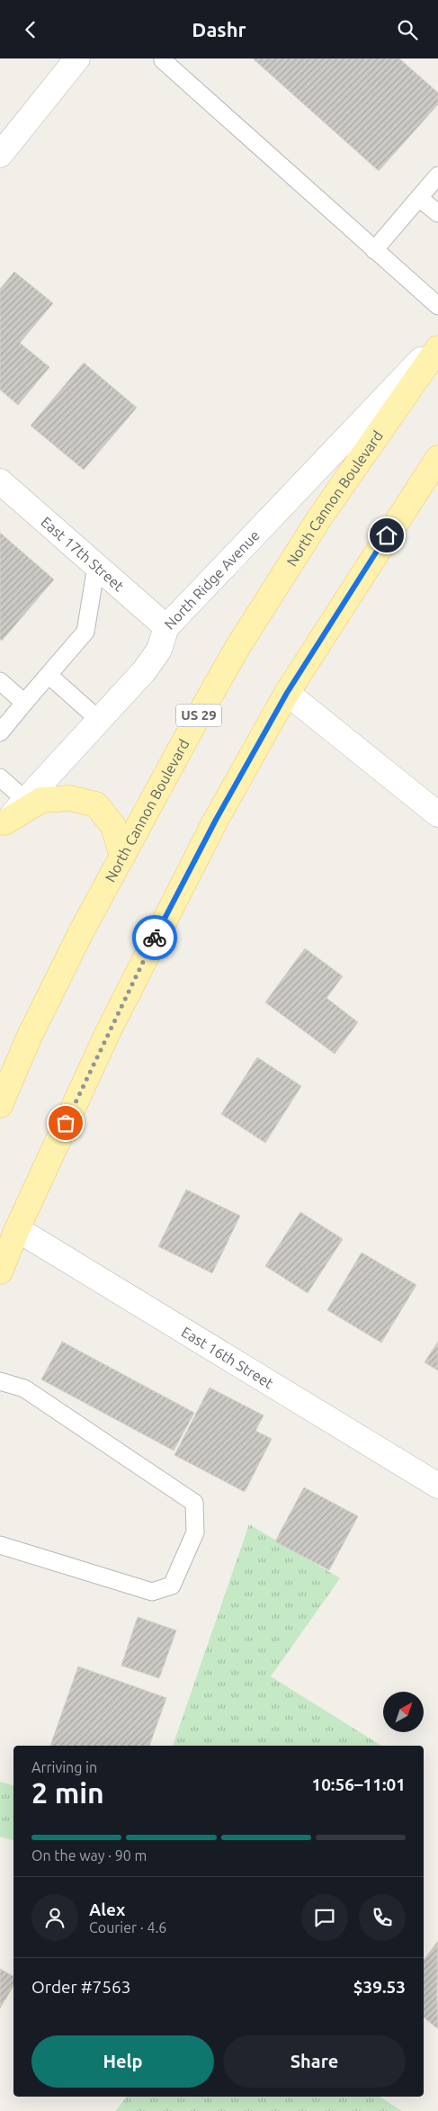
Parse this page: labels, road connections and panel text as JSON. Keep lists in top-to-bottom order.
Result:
{
  "streets": {
    "main road": ["North Cannon Boulevard", "US 29"],
    "street": ["East 17th Street", "North Ridge Avenue", "East 16th Street"]
  },
  "crossings": [
    ["East 17th Street", "North Ridge Avenue"]
  ],
  "north": "top right",
  "page": {
    "header": "Dashr",
    "heading": ["2 min", "Arriving in", "10:56–11:01"],
    "panel": [
      "Alex",
      "Courier · 4.6",
      "Order #7563",
      "$39.53"
    ],
    "bar": "On the way · 90 m",
    "buttons": ["Help", "Share"]
  }
}
